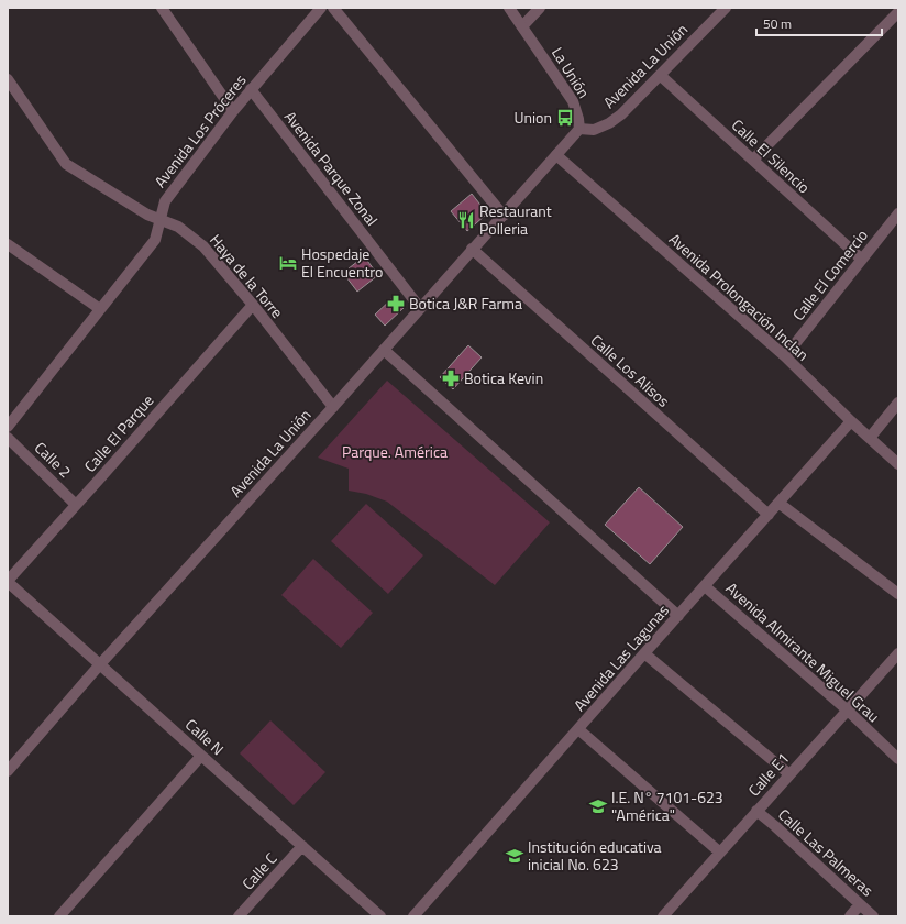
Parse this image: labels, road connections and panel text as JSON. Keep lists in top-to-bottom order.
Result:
{
  "streets": {
    "street": [
      "Avenida La Unión",
      "La Unión",
      "Avenida Los Próceres",
      "Calle El Silencio",
      "Avenida Parque Zonal",
      "Calle El Comercio",
      "Haya de la Torre",
      "Avenida Prolongación Inclan",
      "Calle Los Alisos",
      "Calle El Parque",
      "Calle 2",
      "Avenida Almirante Miguel Grau",
      "Avenida Las Lagunas",
      "Calle N",
      "Calle E1",
      "Calle Las Palmeras",
      "Calle C"
    ]
  },
  "crossings": [
    ["Avenida La Unión", "La Unión"],
    ["Avenida La Unión", "Calle El Silencio"],
    ["Avenida La Unión", "Avenida Parque Zonal"],
    ["Avenida La Unión", "Haya de la Torre"],
    ["Avenida La Unión", "Avenida Prolongación Inclan"],
    ["Avenida La Unión", "Calle Los Alisos"],
    ["Avenida La Unión", "Calle N"],
    ["Avenida Los Próceres", "Avenida Parque Zonal"],
    ["Avenida Los Próceres", "Haya de la Torre"],
    ["Calle El Silencio", "Calle El Comercio"],
    ["Calle El Comercio", "Avenida Prolongación Inclan"],
    ["Haya de la Torre", "Calle El Parque"],
    ["Avenida Prolongación Inclan", "Avenida Las Lagunas"],
    ["Calle Los Alisos", "Avenida Las Lagunas"],
    ["Calle El Parque", "Calle 2"],
    ["Calle El Parque", "Calle N"],
    ["Avenida Almirante Miguel Grau", "Avenida Las Lagunas"],
    ["Avenida Almirante Miguel Grau", "Calle E1"],
    ["Calle N", "Calle C"],
    ["Calle E1", "Calle Las Palmeras"]
  ],
  "parks": ["Parque. América"],
  "places": {
    "bus stop": ["Union"],
    "restaurant": ["Restaurant Polleria"],
    "hotel": ["Hospedaje El Encuentro"],
    "pharmacy": ["Botica J&R Farma", "Botica Kevin"],
    "school or university": ["I.E. N° 7101-623 \"América\"", "Institución educativa inicial No. 623"]
  },
  "scale_bar": "50 m"
}
